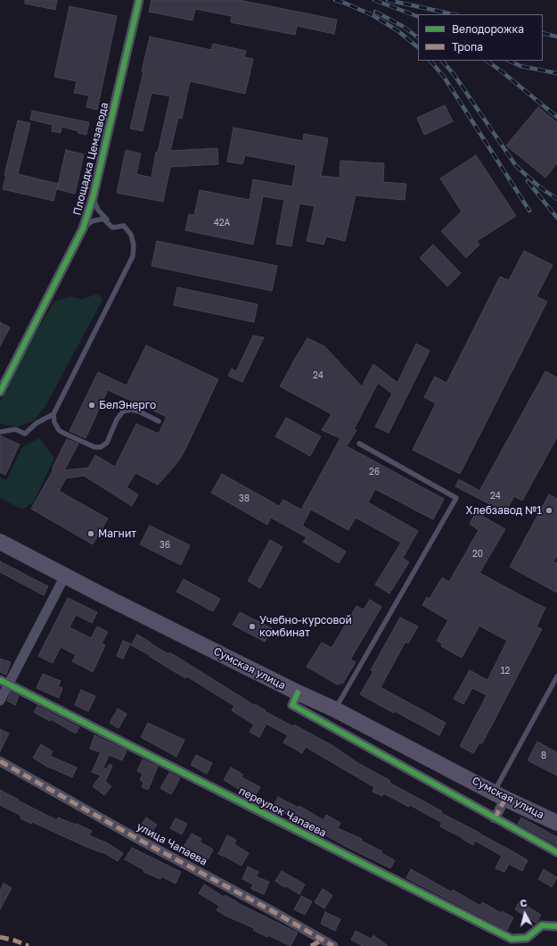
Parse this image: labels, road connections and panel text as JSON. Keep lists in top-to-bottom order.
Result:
{
  "streets": {
    "main road": ["Сумская улица"],
    "street": ["Площадка Цемзавода", "переулок Чапаева", "улица Чапаева"]
  },
  "places": [
    "БелЭнерго",
    "Хлебзавод №1",
    "Магнит",
    "Учебно-курсовой комбинат"
  ],
  "house_numbers": [
    "42А",
    "24",
    "26",
    "24",
    "38",
    "36",
    "20",
    "12",
    "8"
  ],
  "legend": ["Велодорожка", "Тропа"],
  "north": "top"
}
